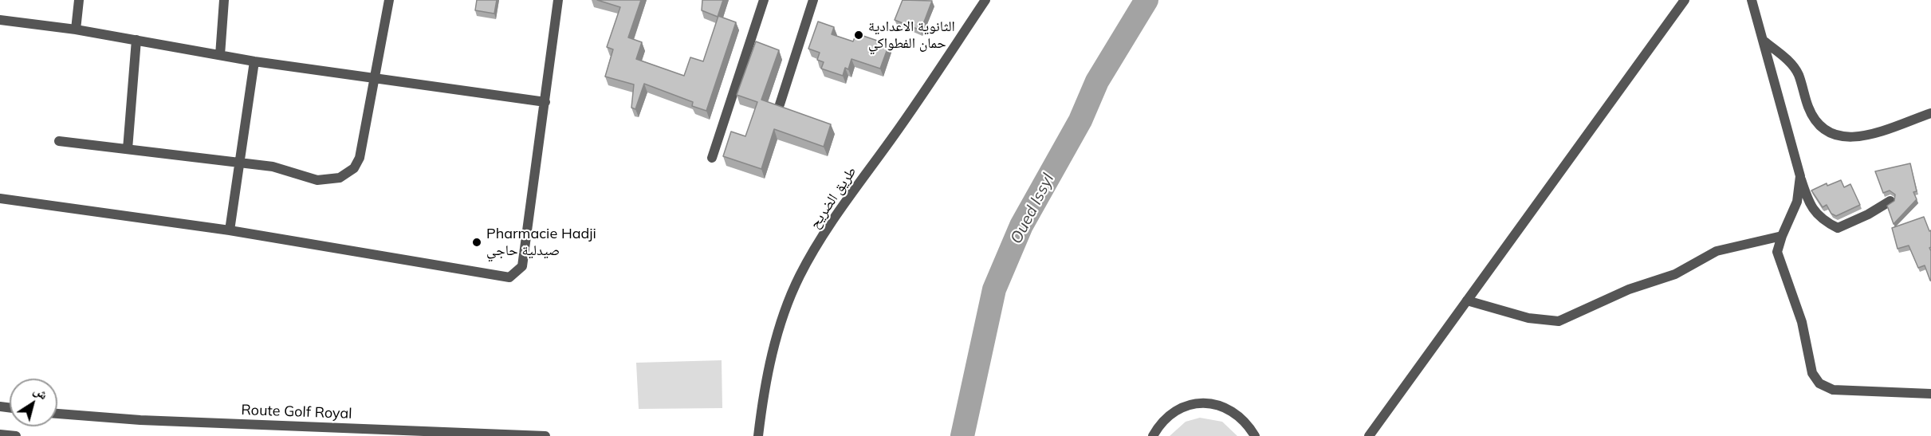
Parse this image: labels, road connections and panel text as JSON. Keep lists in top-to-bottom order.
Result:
{
  "streets": {
    "street": ["طريق الضريح", "Route Golf Royal"]
  },
  "water": ["Oued Issyl"],
  "places": ["الثانوية الاعدادية حمان الفطواكي", "Pharmacie Hadji صيدلية حاجي"],
  "north": "top right"
}
